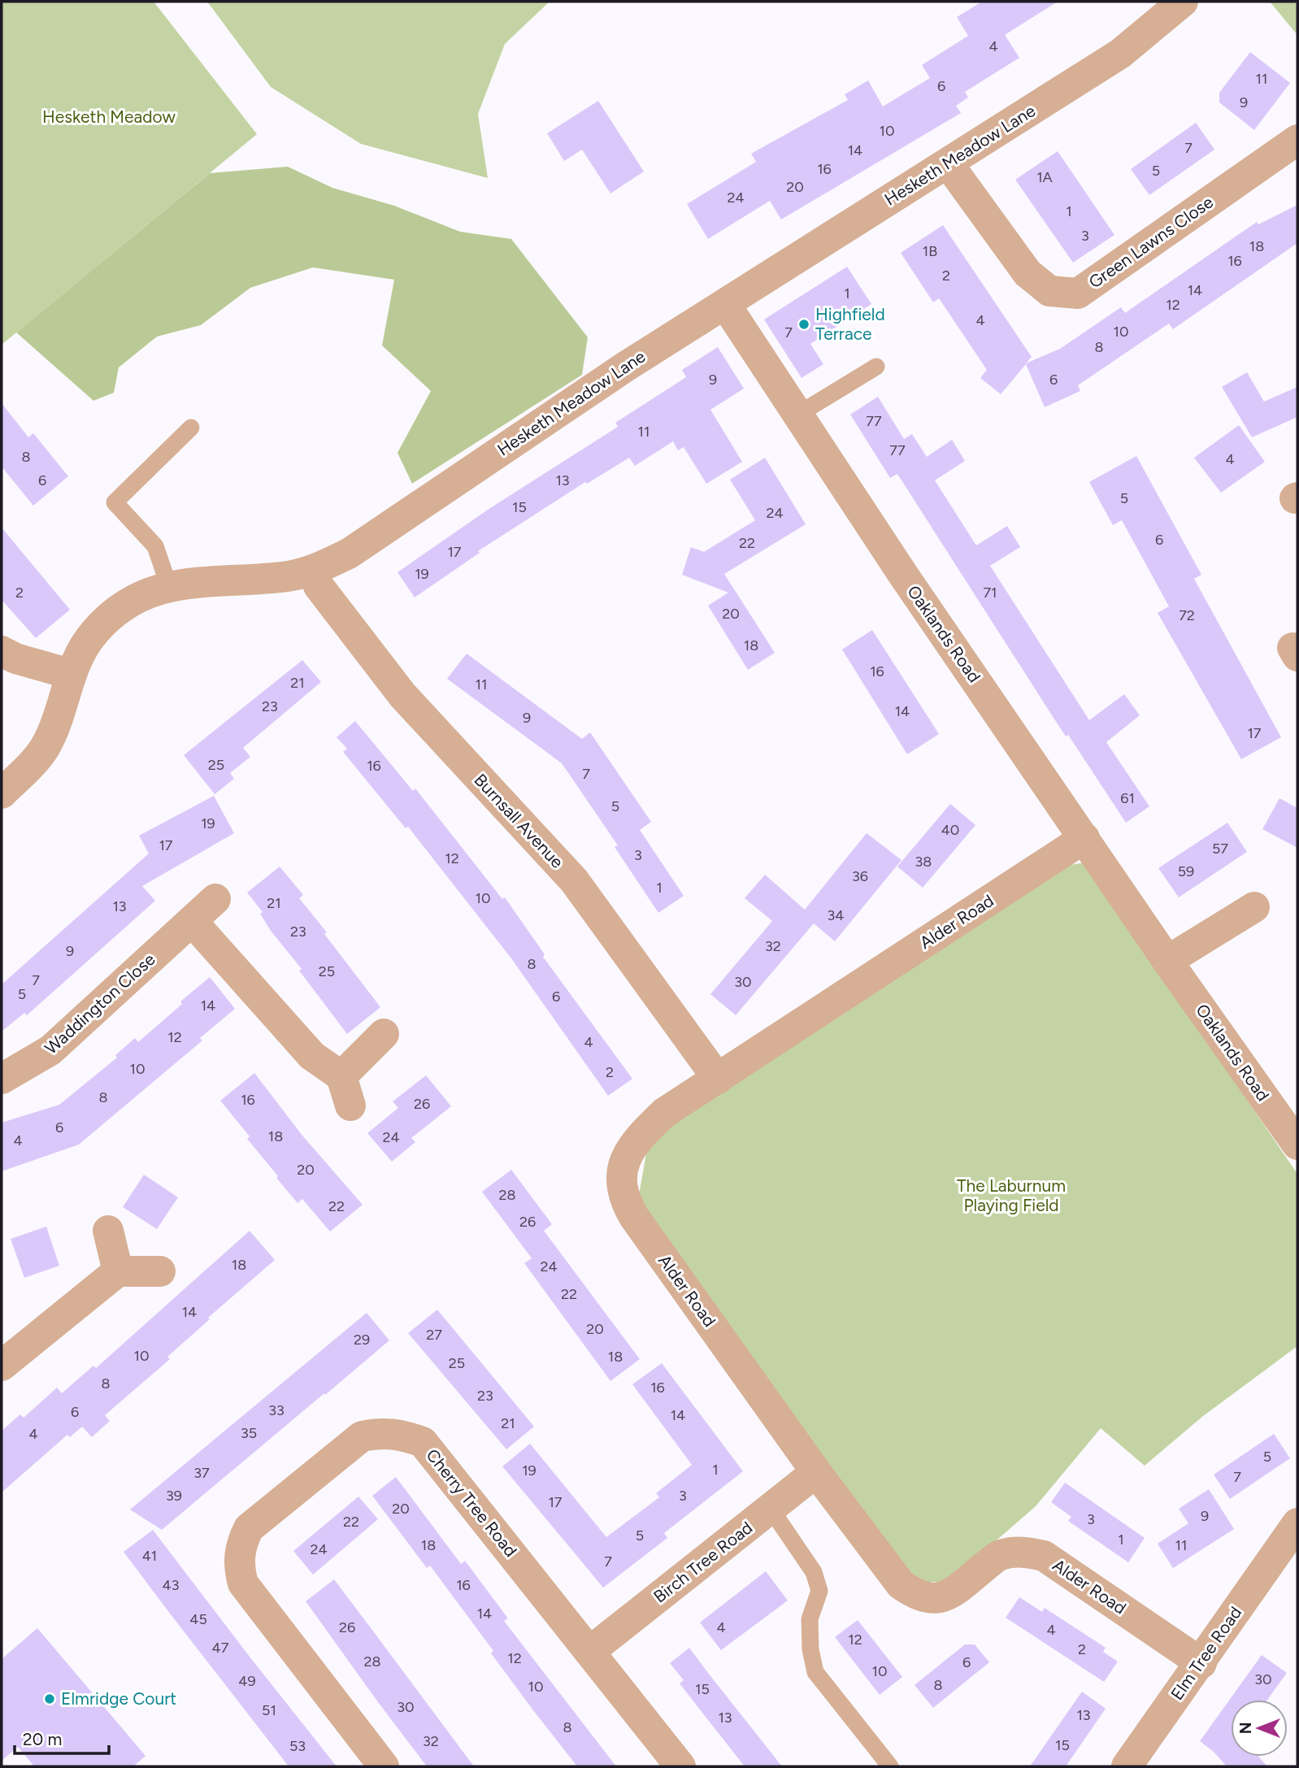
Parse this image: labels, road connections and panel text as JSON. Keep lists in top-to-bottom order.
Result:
{
  "streets": {
    "street": [
      "Hesketh Meadow Lane",
      "Green Lawns Close",
      "Oaklands Road",
      "Burnsall Avenue",
      "Alder Road",
      "Waddington Close",
      "Cherry Tree Road",
      "Birch Tree Road",
      "Elm Tree Road"
    ]
  },
  "crossings": [
    ["Hesketh Meadow Lane", "Green Lawns Close"],
    ["Hesketh Meadow Lane", "Oaklands Road"],
    ["Hesketh Meadow Lane", "Burnsall Avenue"],
    ["Oaklands Road", "Alder Road"],
    ["Burnsall Avenue", "Alder Road"],
    ["Alder Road", "Birch Tree Road"],
    ["Alder Road", "Elm Tree Road"],
    ["Cherry Tree Road", "Birch Tree Road"]
  ],
  "parks": ["Hesketh Meadow", "The Laburnum Playing Field"],
  "places": ["Highfield Terrace", "Elmridge Court"],
  "house_numbers": [
    "4",
    "11",
    "6",
    "9",
    "10",
    "7",
    "14",
    "16",
    "5",
    "1A",
    "20",
    "24",
    "1",
    "3",
    "18",
    "1B",
    "16",
    "2",
    "14",
    "1",
    "12",
    "4",
    "10",
    "7",
    "8",
    "9",
    "6",
    "77",
    "11",
    "77",
    "8",
    "4",
    "6",
    "13",
    "5",
    "15",
    "24",
    "6",
    "22",
    "17",
    "19",
    "2",
    "71",
    "20",
    "72",
    "18",
    "16",
    "21",
    "11",
    "23",
    "14",
    "9",
    "17",
    "25",
    "16",
    "7",
    "61",
    "5",
    "19",
    "40",
    "17",
    "57",
    "3",
    "12",
    "38",
    "59",
    "36",
    "1",
    "10",
    "21",
    "13",
    "34",
    "23",
    "32",
    "9",
    "8",
    "25",
    "7",
    "30",
    "5",
    "6",
    "14",
    "12",
    "4",
    "10",
    "2",
    "8",
    "16",
    "26",
    "6",
    "18",
    "24",
    "4",
    "20",
    "28",
    "22",
    "26",
    "18",
    "24",
    "22",
    "14",
    "20",
    "27",
    "29",
    "10",
    "18",
    "25",
    "8",
    "16",
    "23",
    "33",
    "6",
    "14",
    "21",
    "35",
    "4",
    "5",
    "1",
    "19",
    "37",
    "7",
    "39",
    "3",
    "17",
    "20",
    "9",
    "3",
    "22",
    "5",
    "1",
    "18",
    "11",
    "24",
    "41",
    "7",
    "43",
    "16",
    "14",
    "45",
    "26",
    "4",
    "4",
    "12",
    "47",
    "2",
    "12",
    "28",
    "6",
    "10",
    "30",
    "49",
    "8",
    "10",
    "15",
    "30",
    "51",
    "13",
    "13",
    "8",
    "32",
    "15",
    "53"
  ],
  "scale_bar": "20 m",
  "north": "left"
}
